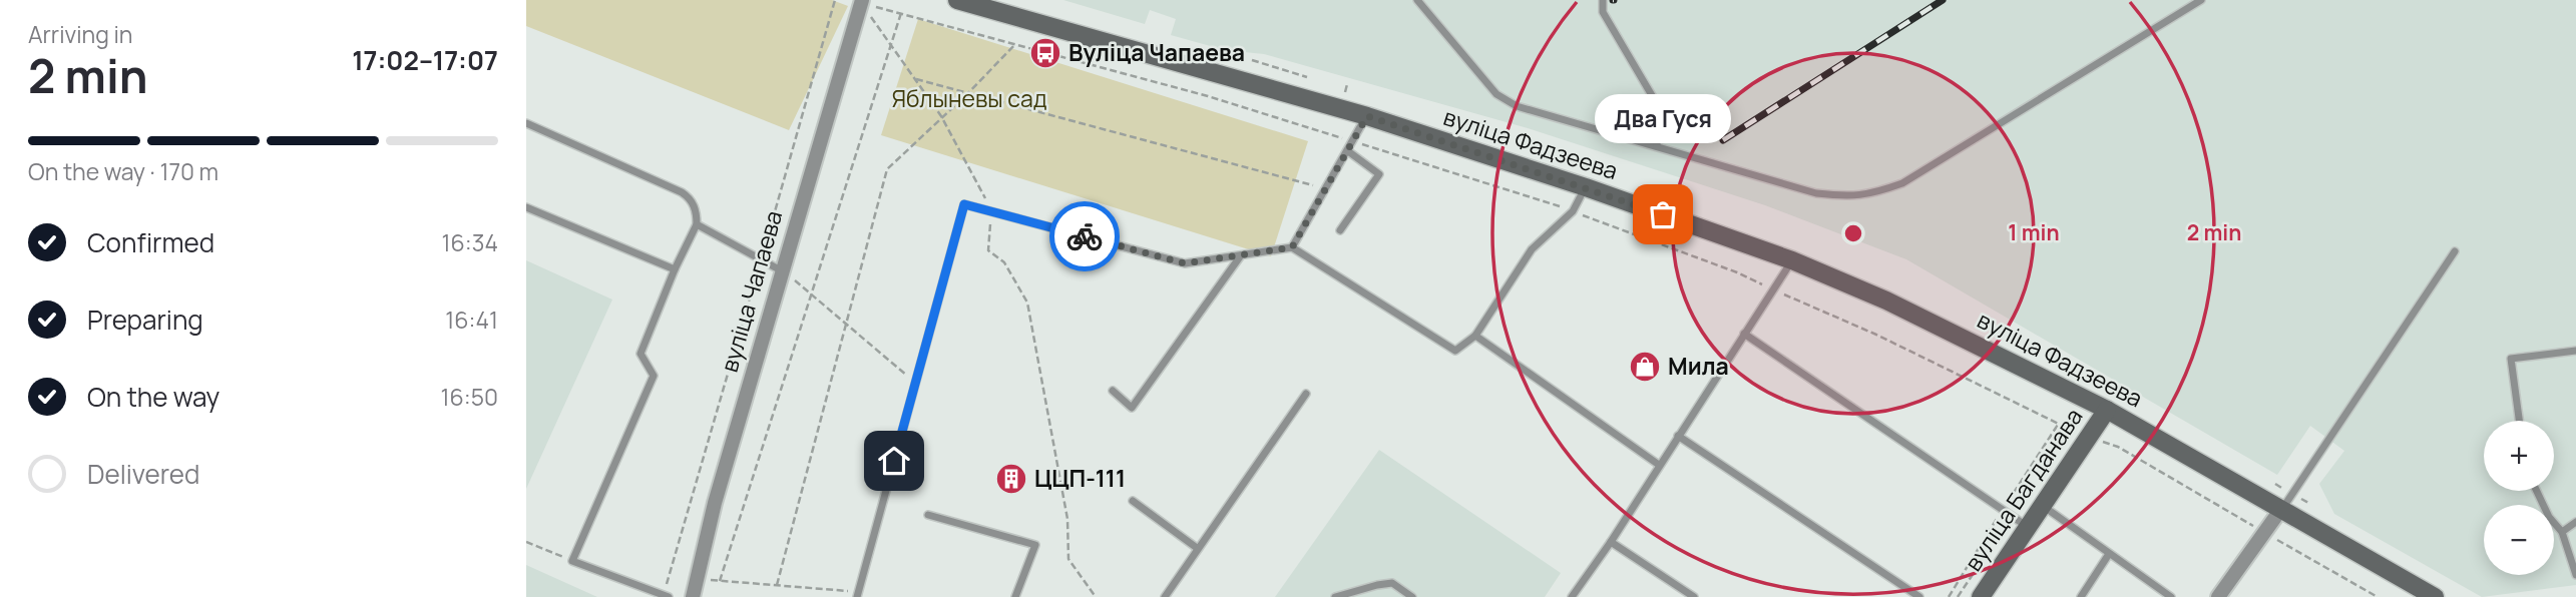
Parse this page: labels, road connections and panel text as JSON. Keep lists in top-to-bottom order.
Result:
{
  "streets": {
    "street": ["вуліца Фадзеева", "вуліца Чапаева", "вуліца Багданава"]
  },
  "crossings": [
    ["вуліца Фадзеева", "вуліца Багданава"]
  ],
  "parks": ["Яблыневы сад"],
  "places": {
    "bus stop": ["Вуліца Чапаева"],
    "other": ["Два Гуся"],
    "shop": ["Мила"],
    "building": ["ЦЦП-111"]
  },
  "page": {
    "heading": ["2 min", "Arriving in", "17:02–17:07"],
    "bubble": "Два Гуся",
    "bar": "On the way · 170 m",
    "list": [
      ["Confirmed", "16:34"],
      ["Preparing", "16:41"],
      ["On the way", "16:50"],
      "Delivered"
    ],
    "map_buttons": ["+", "−"]
  },
  "rings": ["1 min", "2 min"]
}
